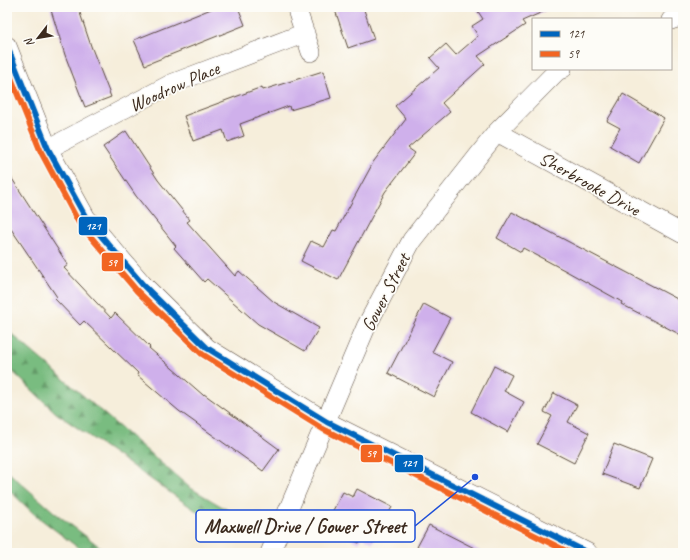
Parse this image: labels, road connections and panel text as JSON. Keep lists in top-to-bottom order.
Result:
{
  "streets": {
    "street": ["Woodrow Place", "Sherbrooke Drive", "Gower Street"]
  },
  "crossings": [
    ["Sherbrooke Drive", "Gower Street"]
  ],
  "places": ["Maxwell Drive / Gower Street"],
  "lines": ["transit line 121", "transit line 59"],
  "legend": ["121", "59"],
  "north": "bottom left"
}
